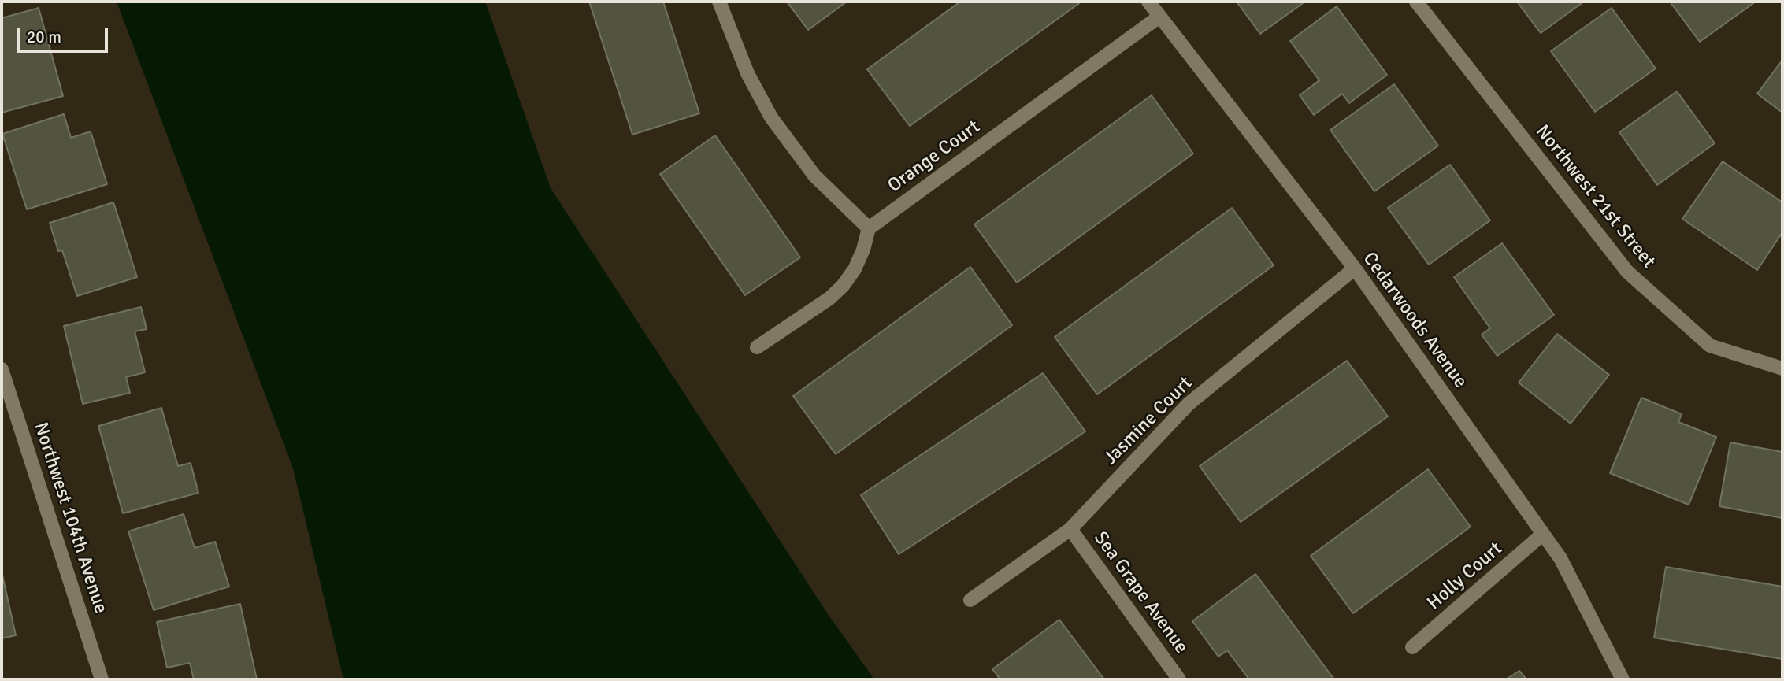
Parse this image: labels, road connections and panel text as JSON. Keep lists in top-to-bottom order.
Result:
{
  "streets": {
    "street": [
      "Orange Court",
      "Northwest 21st Street",
      "Cedarwoods Avenue",
      "Jasmine Court",
      "Northwest 104th Avenue",
      "Holly Court",
      "Sea Grape Avenue"
    ]
  },
  "crossings": [
    ["Orange Court", "Cedarwoods Avenue"],
    ["Cedarwoods Avenue", "Jasmine Court"],
    ["Cedarwoods Avenue", "Holly Court"],
    ["Jasmine Court", "Sea Grape Avenue"]
  ],
  "scale_bar": "20 m"
}
